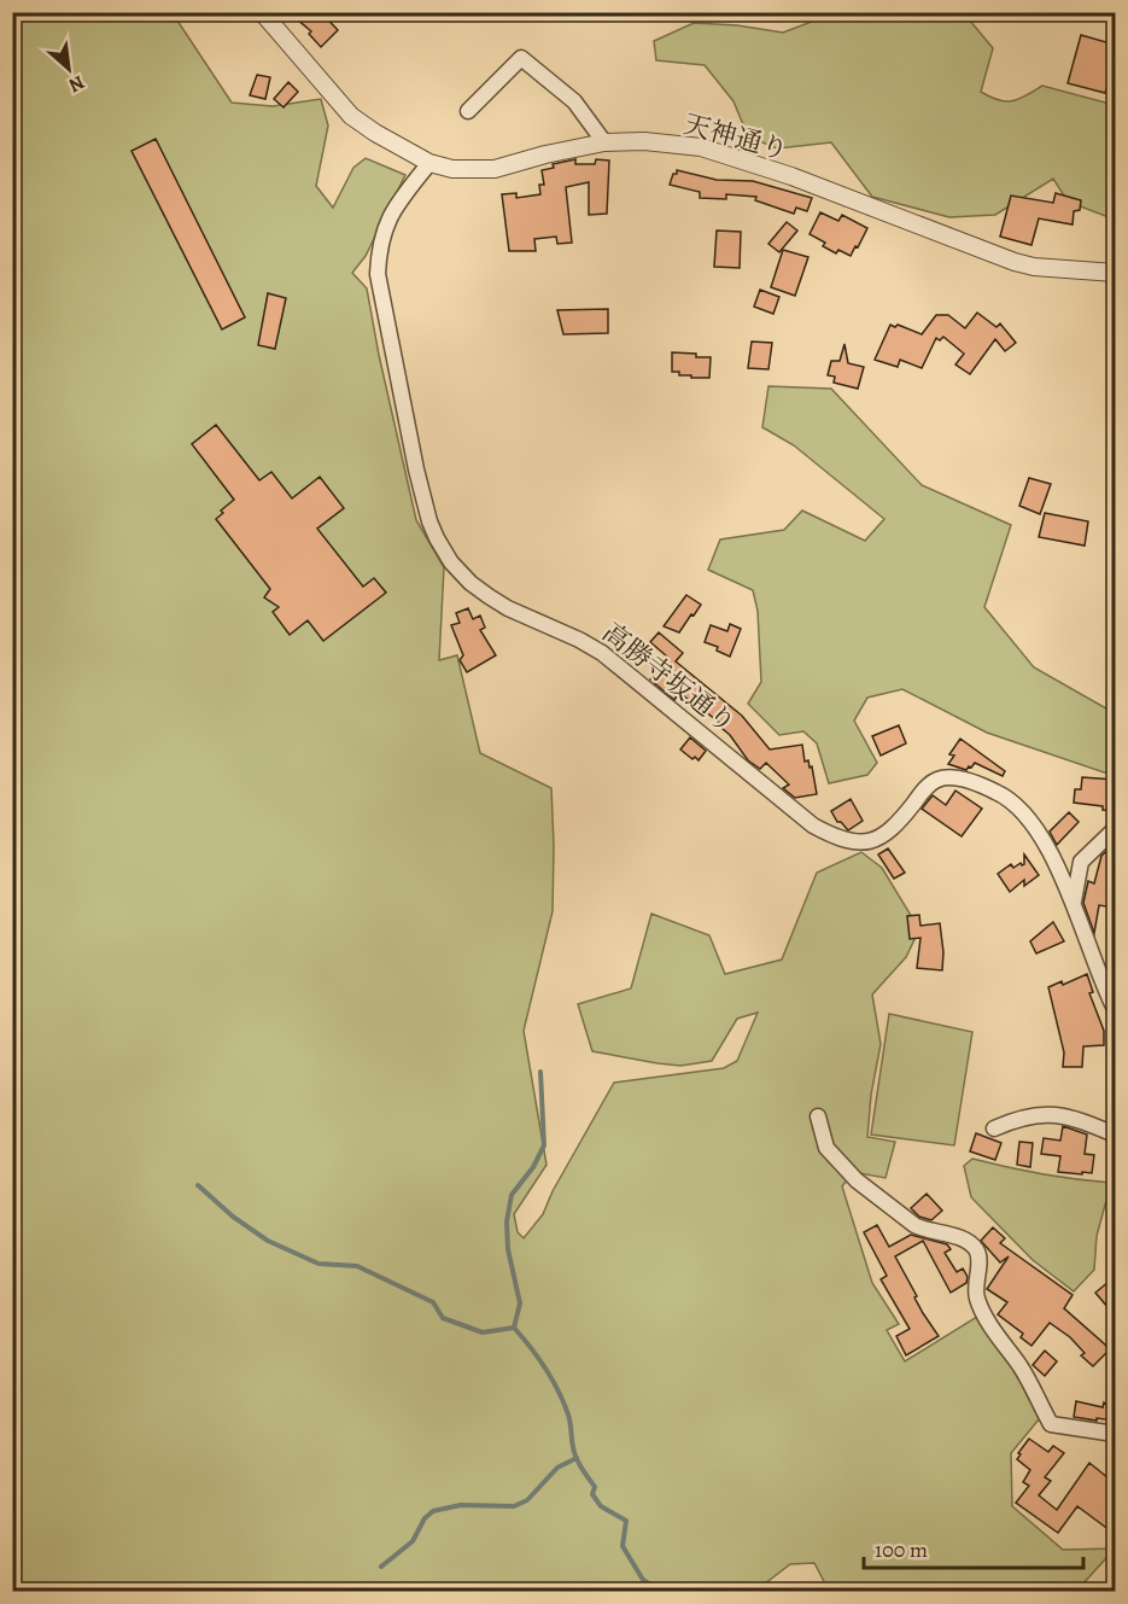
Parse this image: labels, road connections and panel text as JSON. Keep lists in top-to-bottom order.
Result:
{
  "streets": {
    "street": ["天神通り", "高勝寺坂通り"]
  },
  "crossings": [
    ["天神通り", "高勝寺坂通り"]
  ],
  "scale_bar": "100 m",
  "north": "bottom right"
}
